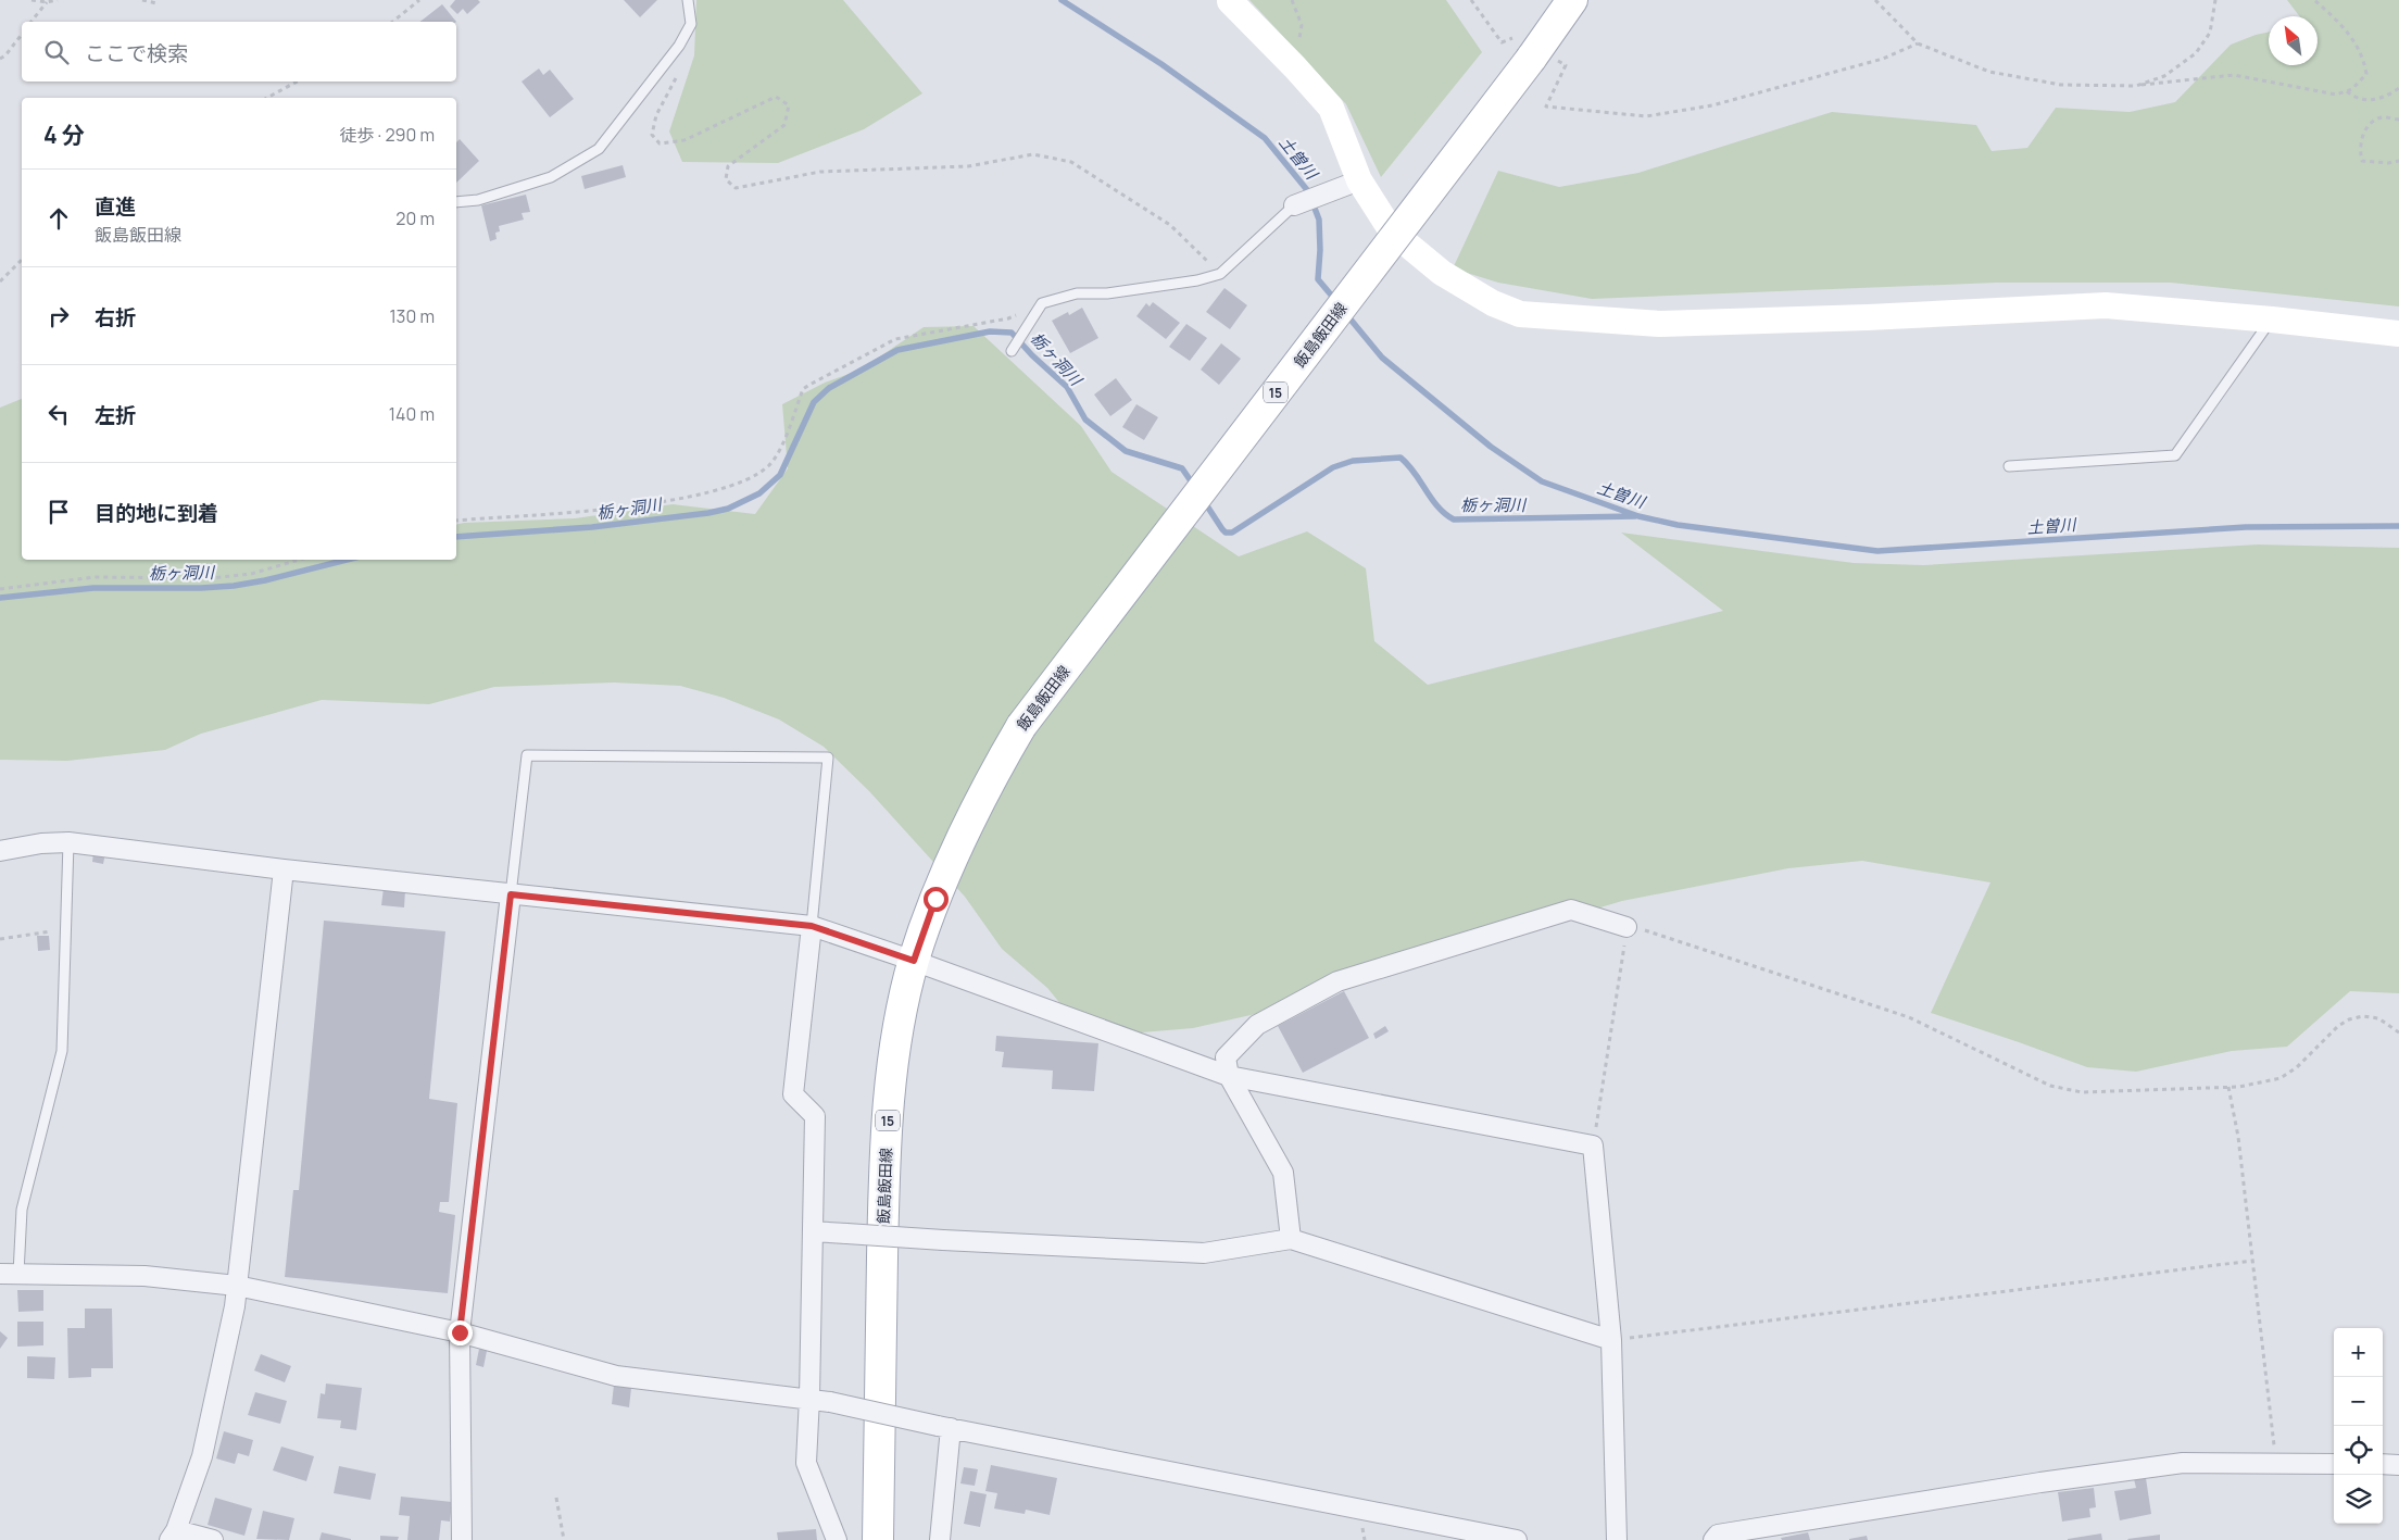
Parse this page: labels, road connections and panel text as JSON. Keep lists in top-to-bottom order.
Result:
{
  "streets": {
    "main road": ["飯島飯田線", "15"]
  },
  "water": ["土曽川", "栃ヶ洞川"],
  "north": "top left",
  "page": {
    "search": "ここで検索",
    "heading": ["4 分", "徒歩 · 290 m"],
    "list": [
      ["直進", "飯島飯田線", "20 m"],
      ["右折", "130 m"],
      ["左折", "140 m"],
      "目的地に到着"
    ],
    "map_buttons": ["+", "−"]
  }
}
